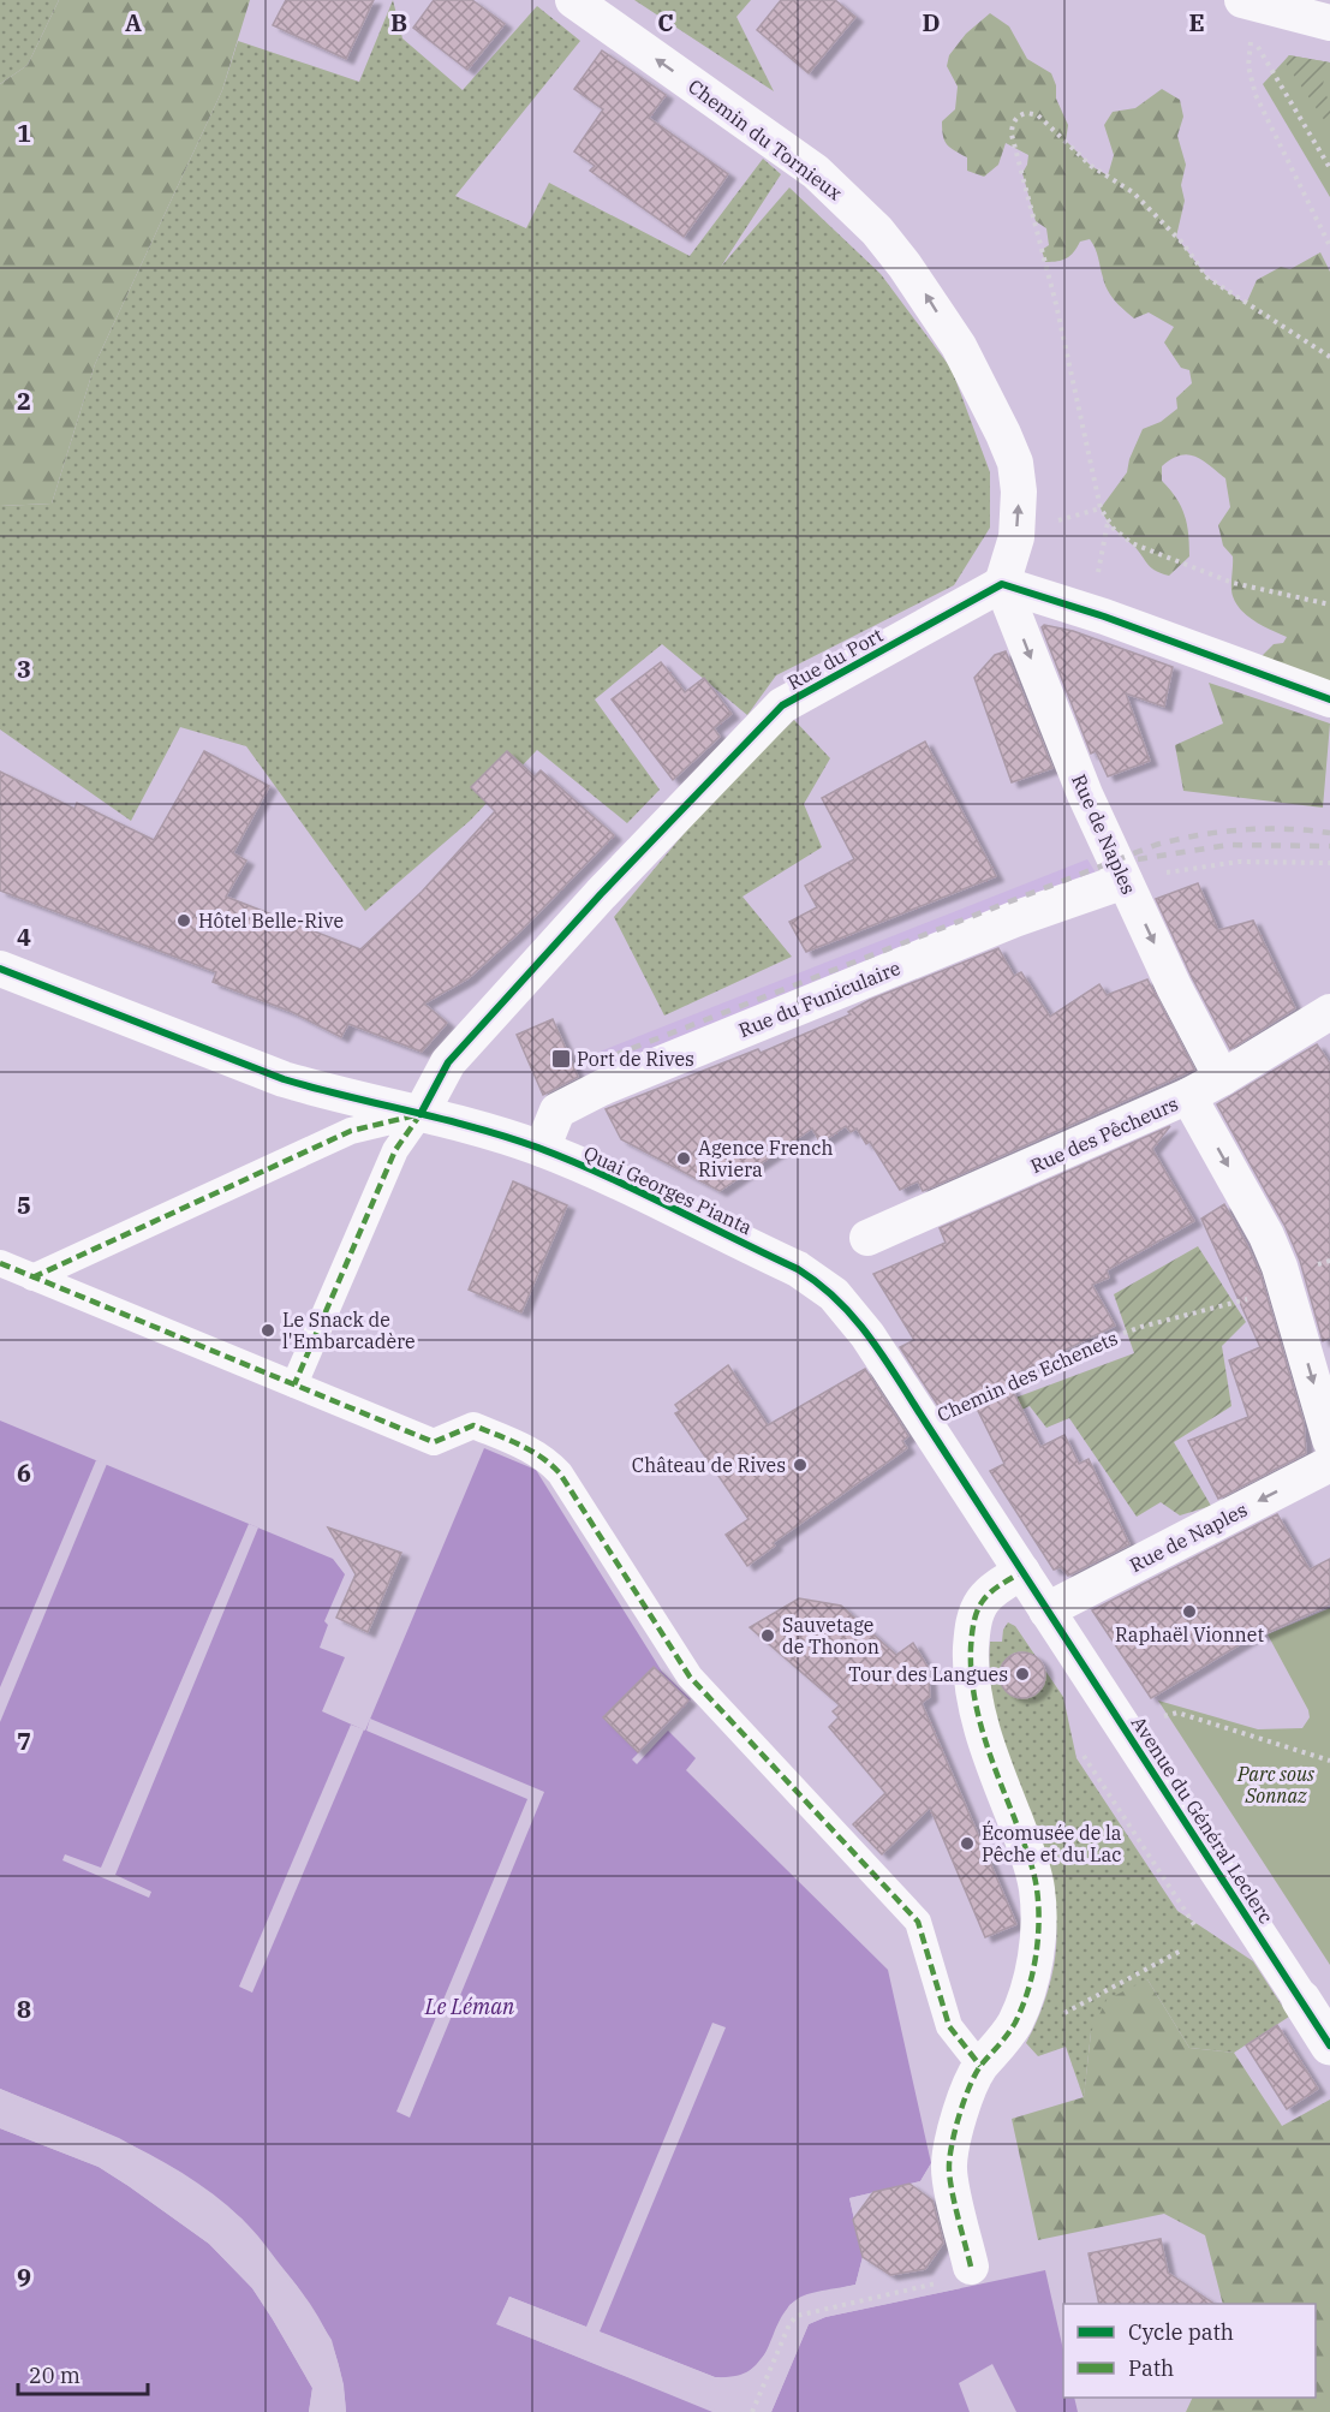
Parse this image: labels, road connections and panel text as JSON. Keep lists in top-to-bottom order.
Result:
{
  "streets": {
    "street": [
      "Chemin du Tornieux",
      "Rue du Port",
      "Rue de Naples",
      "Rue du Funiculaire",
      "Rue des Pêcheurs",
      "Quai Georges Pianta",
      "Avenue du Général Leclerc"
    ],
    "cycle path": ["Chemin des Echenets"]
  },
  "crossings": [
    ["Chemin du Tornieux", "Rue du Port"],
    ["Chemin du Tornieux", "Rue de Naples"],
    ["Rue du Port", "Rue de Naples"],
    ["Rue du Port", "Quai Georges Pianta"],
    ["Rue de Naples", "Rue du Funiculaire"],
    ["Rue de Naples", "Rue des Pêcheurs"],
    ["Rue de Naples", "Avenue du Général Leclerc"],
    ["Rue du Funiculaire", "Quai Georges Pianta"],
    ["Quai Georges Pianta", "Chemin des Echenets"],
    ["Quai Georges Pianta", "Avenue du Général Leclerc"]
  ],
  "one_way": ["Chemin du Tornieux"],
  "water": ["Le Léman"],
  "parks": ["Parc sous Sonnaz"],
  "places": {
    "other": [
      "Hôtel Belle-Rive",
      "Agence French Riviera",
      "Le Snack de l'Embarcadère",
      "Château de Rives",
      "Raphaël Vionnet",
      "Sauvetage de Thonon",
      "Tour des Langues",
      "Écomusée de la Pêche et du Lac"
    ],
    "transit": ["Port de Rives"]
  },
  "legend": ["Cycle path", "Path"],
  "scale_bar": "20 m",
  "grid": {
    "columns": [
      "A",
      "B",
      "C",
      "D",
      "E"
    ],
    "rows": [
      "1",
      "2",
      "3",
      "4",
      "5",
      "6",
      "7",
      "8",
      "9"
    ]
  }
}
